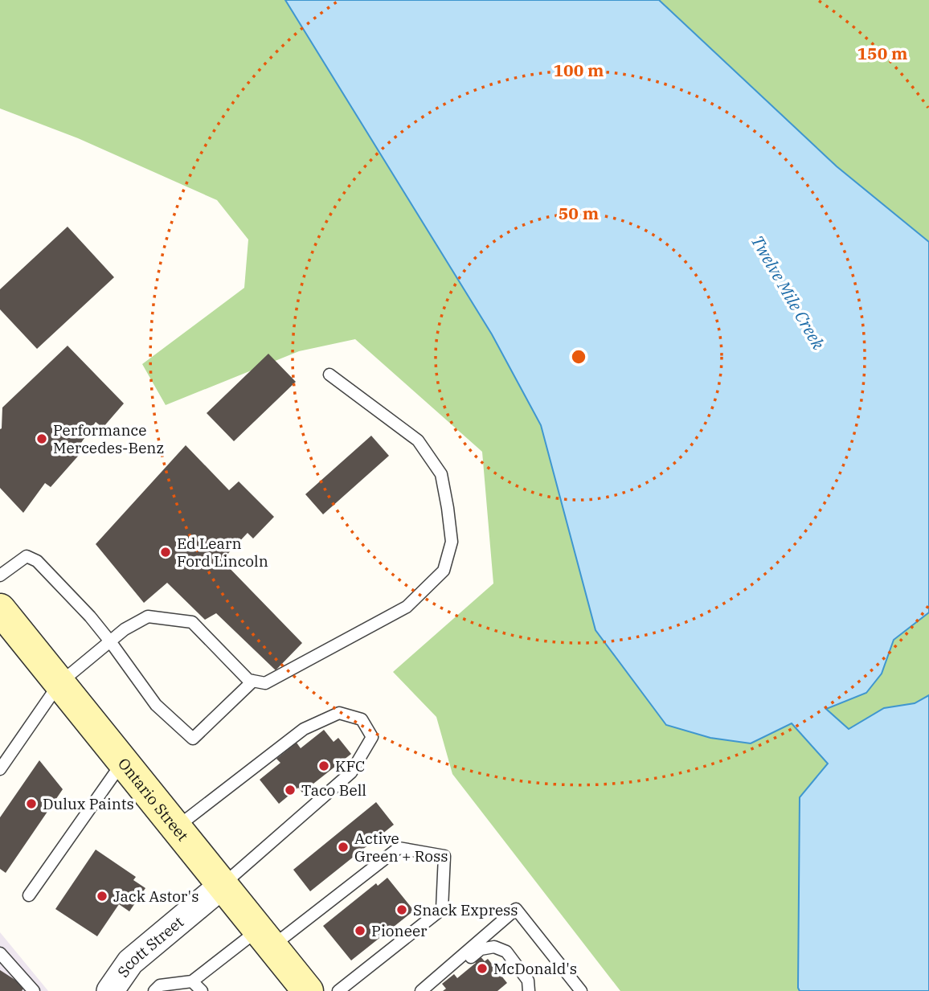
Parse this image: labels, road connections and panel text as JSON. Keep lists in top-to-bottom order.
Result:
{
  "streets": {
    "main road": ["Ontario Street"],
    "street": ["Scott Street"]
  },
  "crossings": [
    ["Ontario Street", "Scott Street"]
  ],
  "water": ["Twelve Mile Creek"],
  "places": [
    "Performance Mercedes-Benz",
    "Ed Learn Ford Lincoln",
    "KFC",
    "Taco Bell",
    "Dulux Paints",
    "Active Green + Ross",
    "Jack Astor's",
    "Snack Express",
    "Pioneer",
    "McDonald's"
  ],
  "rings": ["150 m", "100 m", "50 m"]
}
